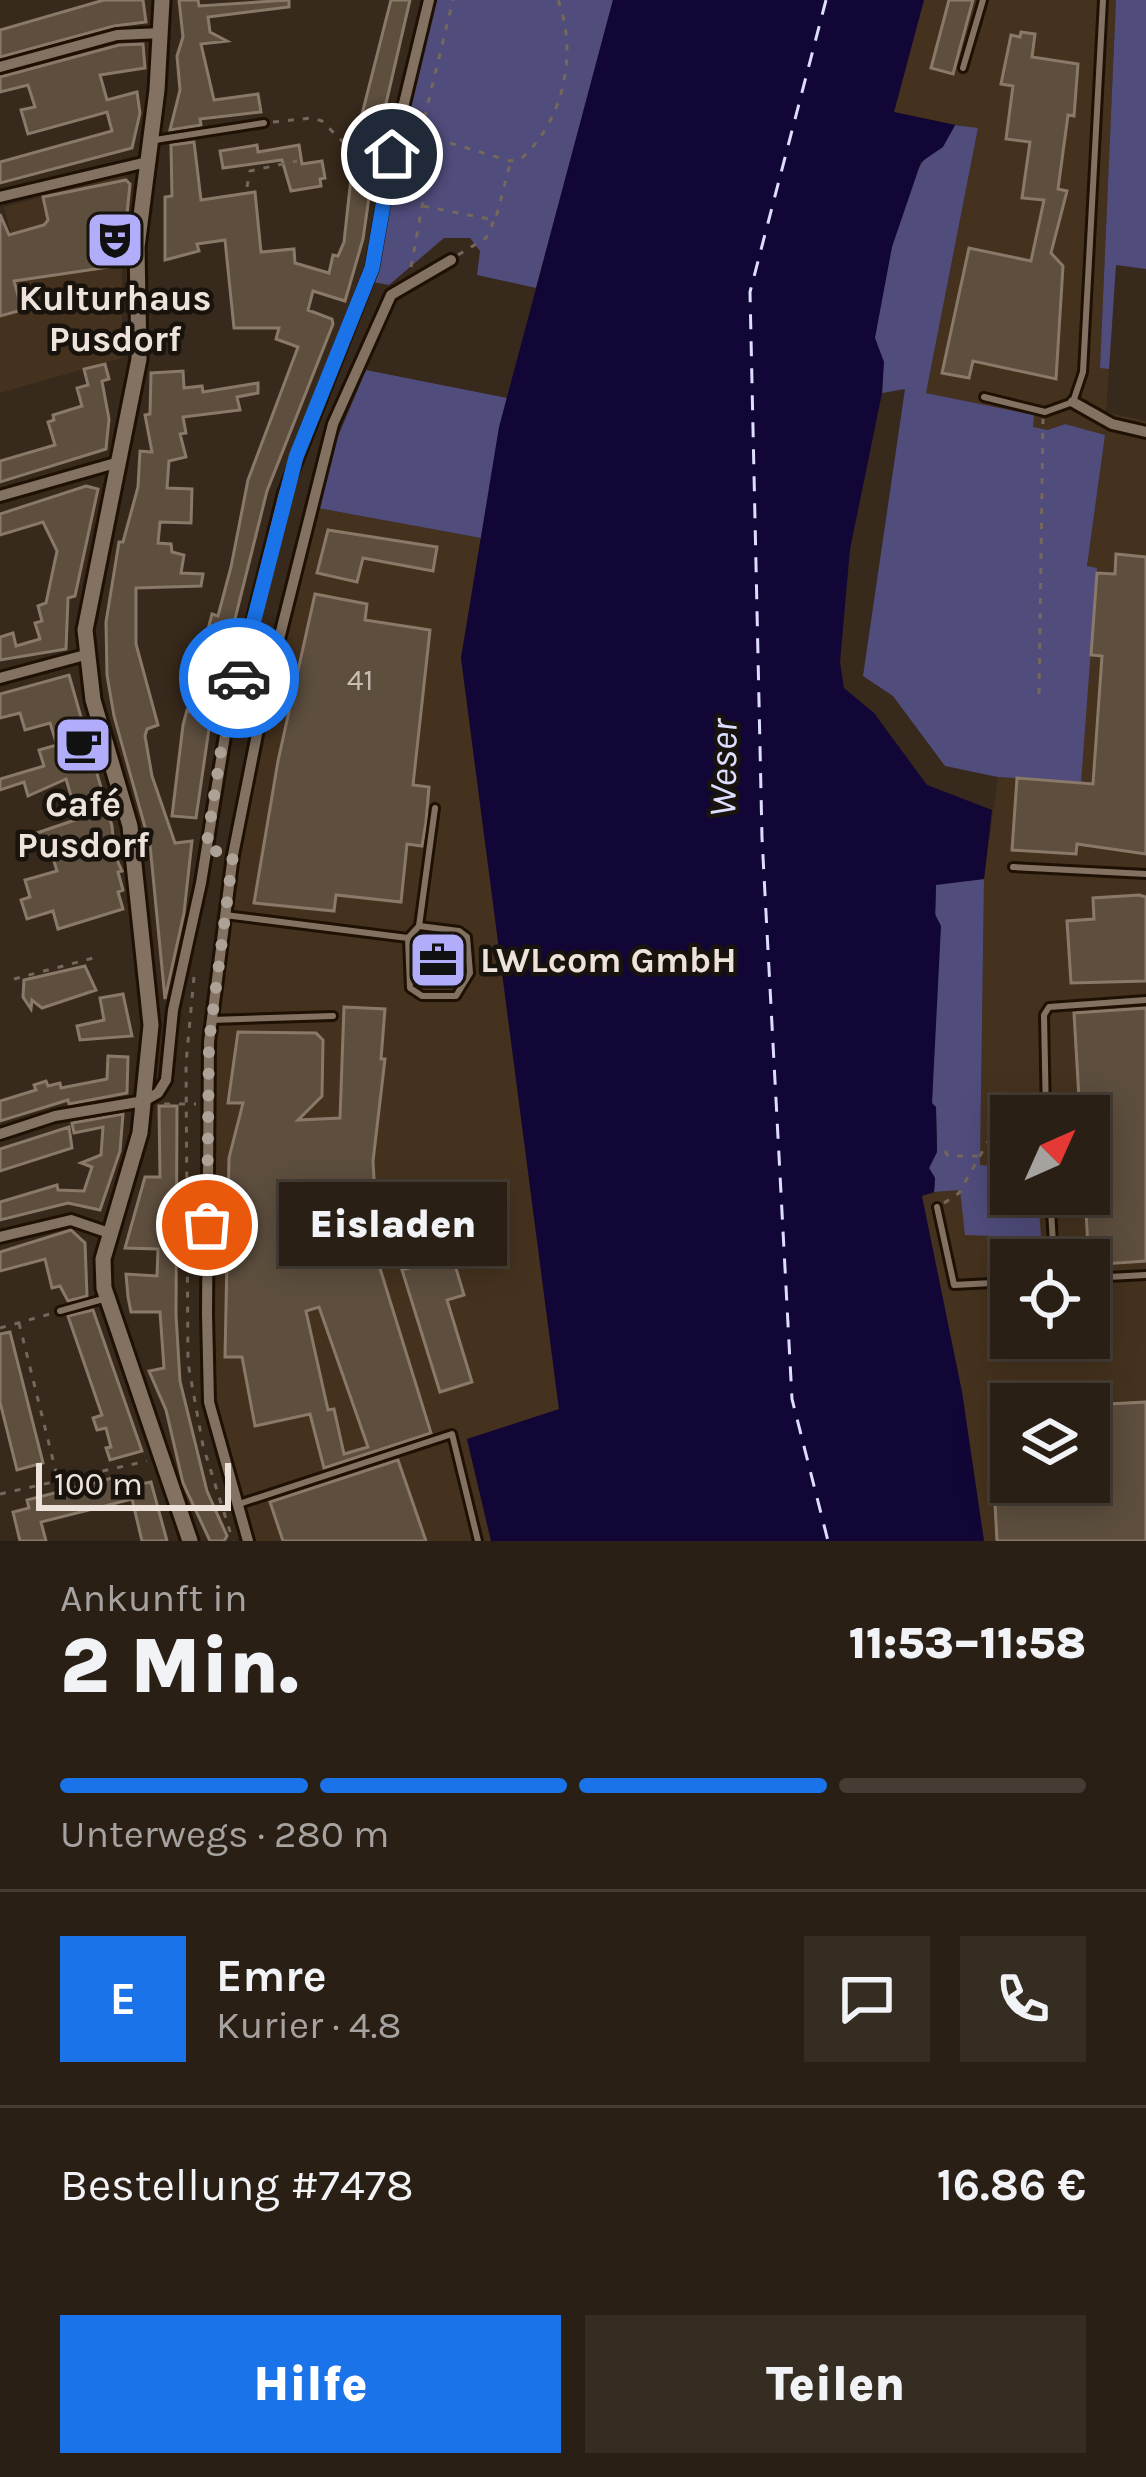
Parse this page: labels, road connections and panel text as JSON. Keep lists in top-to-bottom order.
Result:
{
  "water": ["Weser"],
  "places": {
    "theatre": ["Kulturhaus Pusdorf"],
    "cafe": ["Café Pusdorf"],
    "office": ["LWLcom GmbH"],
    "other": ["Eisladen"]
  },
  "house_numbers": ["41"],
  "scale_bar": "100 m",
  "north": "top right",
  "page": {
    "bubble": "Eisladen",
    "scale": "100 m",
    "heading": ["2 Min.", "Ankunft in", "11:53–11:58"],
    "panel": [
      "Emre",
      "Kurier · 4.8",
      "Bestellung #7478",
      "16.86 €"
    ],
    "bar": "Unterwegs · 280 m",
    "round": "E",
    "buttons": ["Hilfe", "Teilen"]
  }
}
